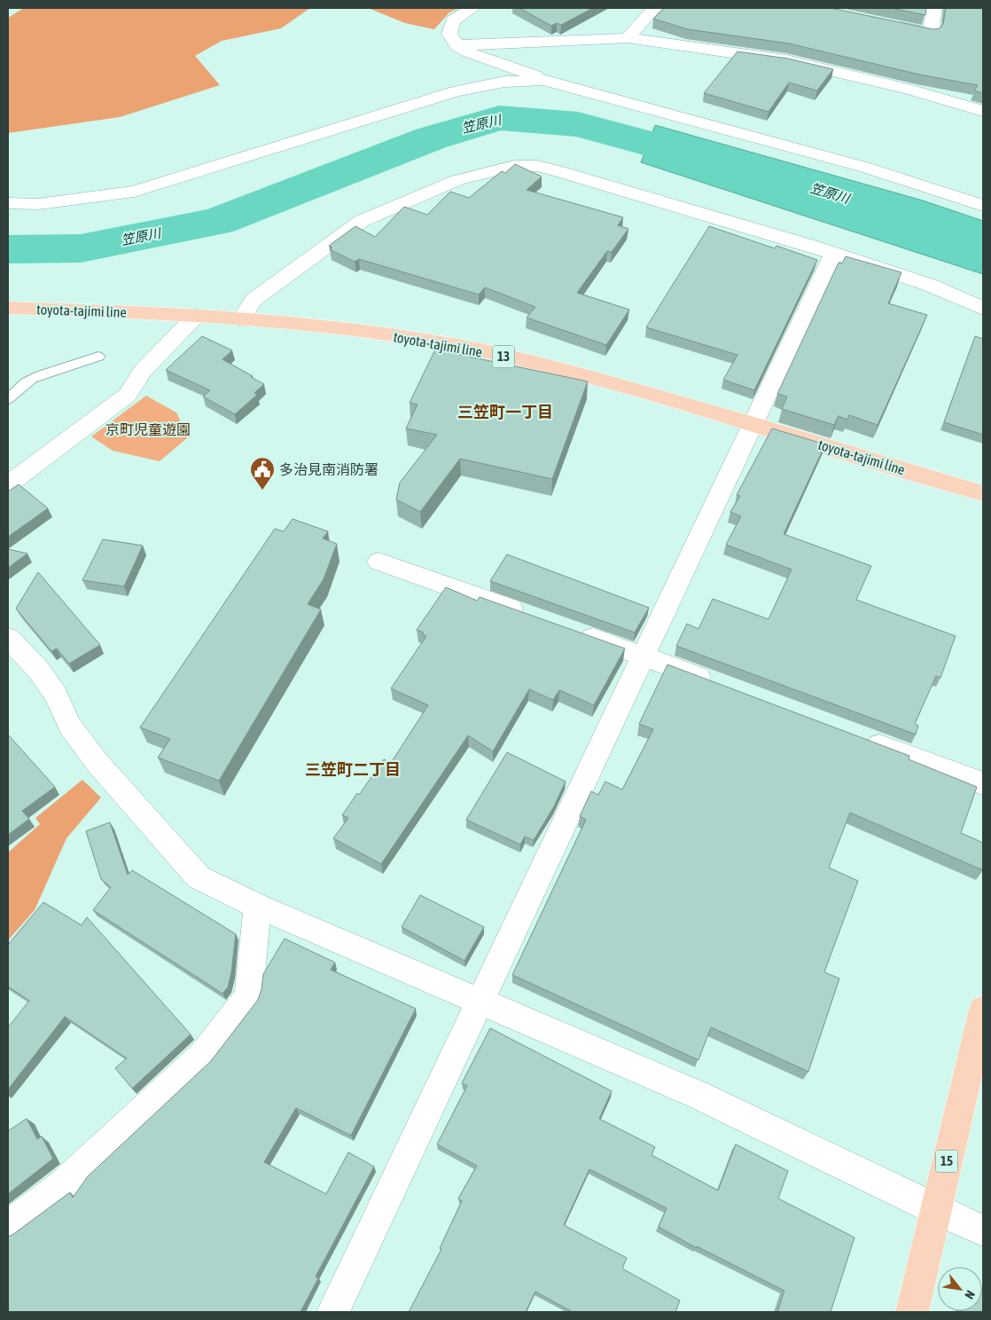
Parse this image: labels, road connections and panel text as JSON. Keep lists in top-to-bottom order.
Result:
{
  "streets": {
    "main road": ["toyota-tajimi line", "13", "15"]
  },
  "districts": ["三笠町一丁目", "三笠町二丁目"],
  "water": ["笠原川"],
  "parks": ["京町児童遊園"],
  "places": {
    "public building": ["多治見南消防署"]
  },
  "north": "bottom right"
}
